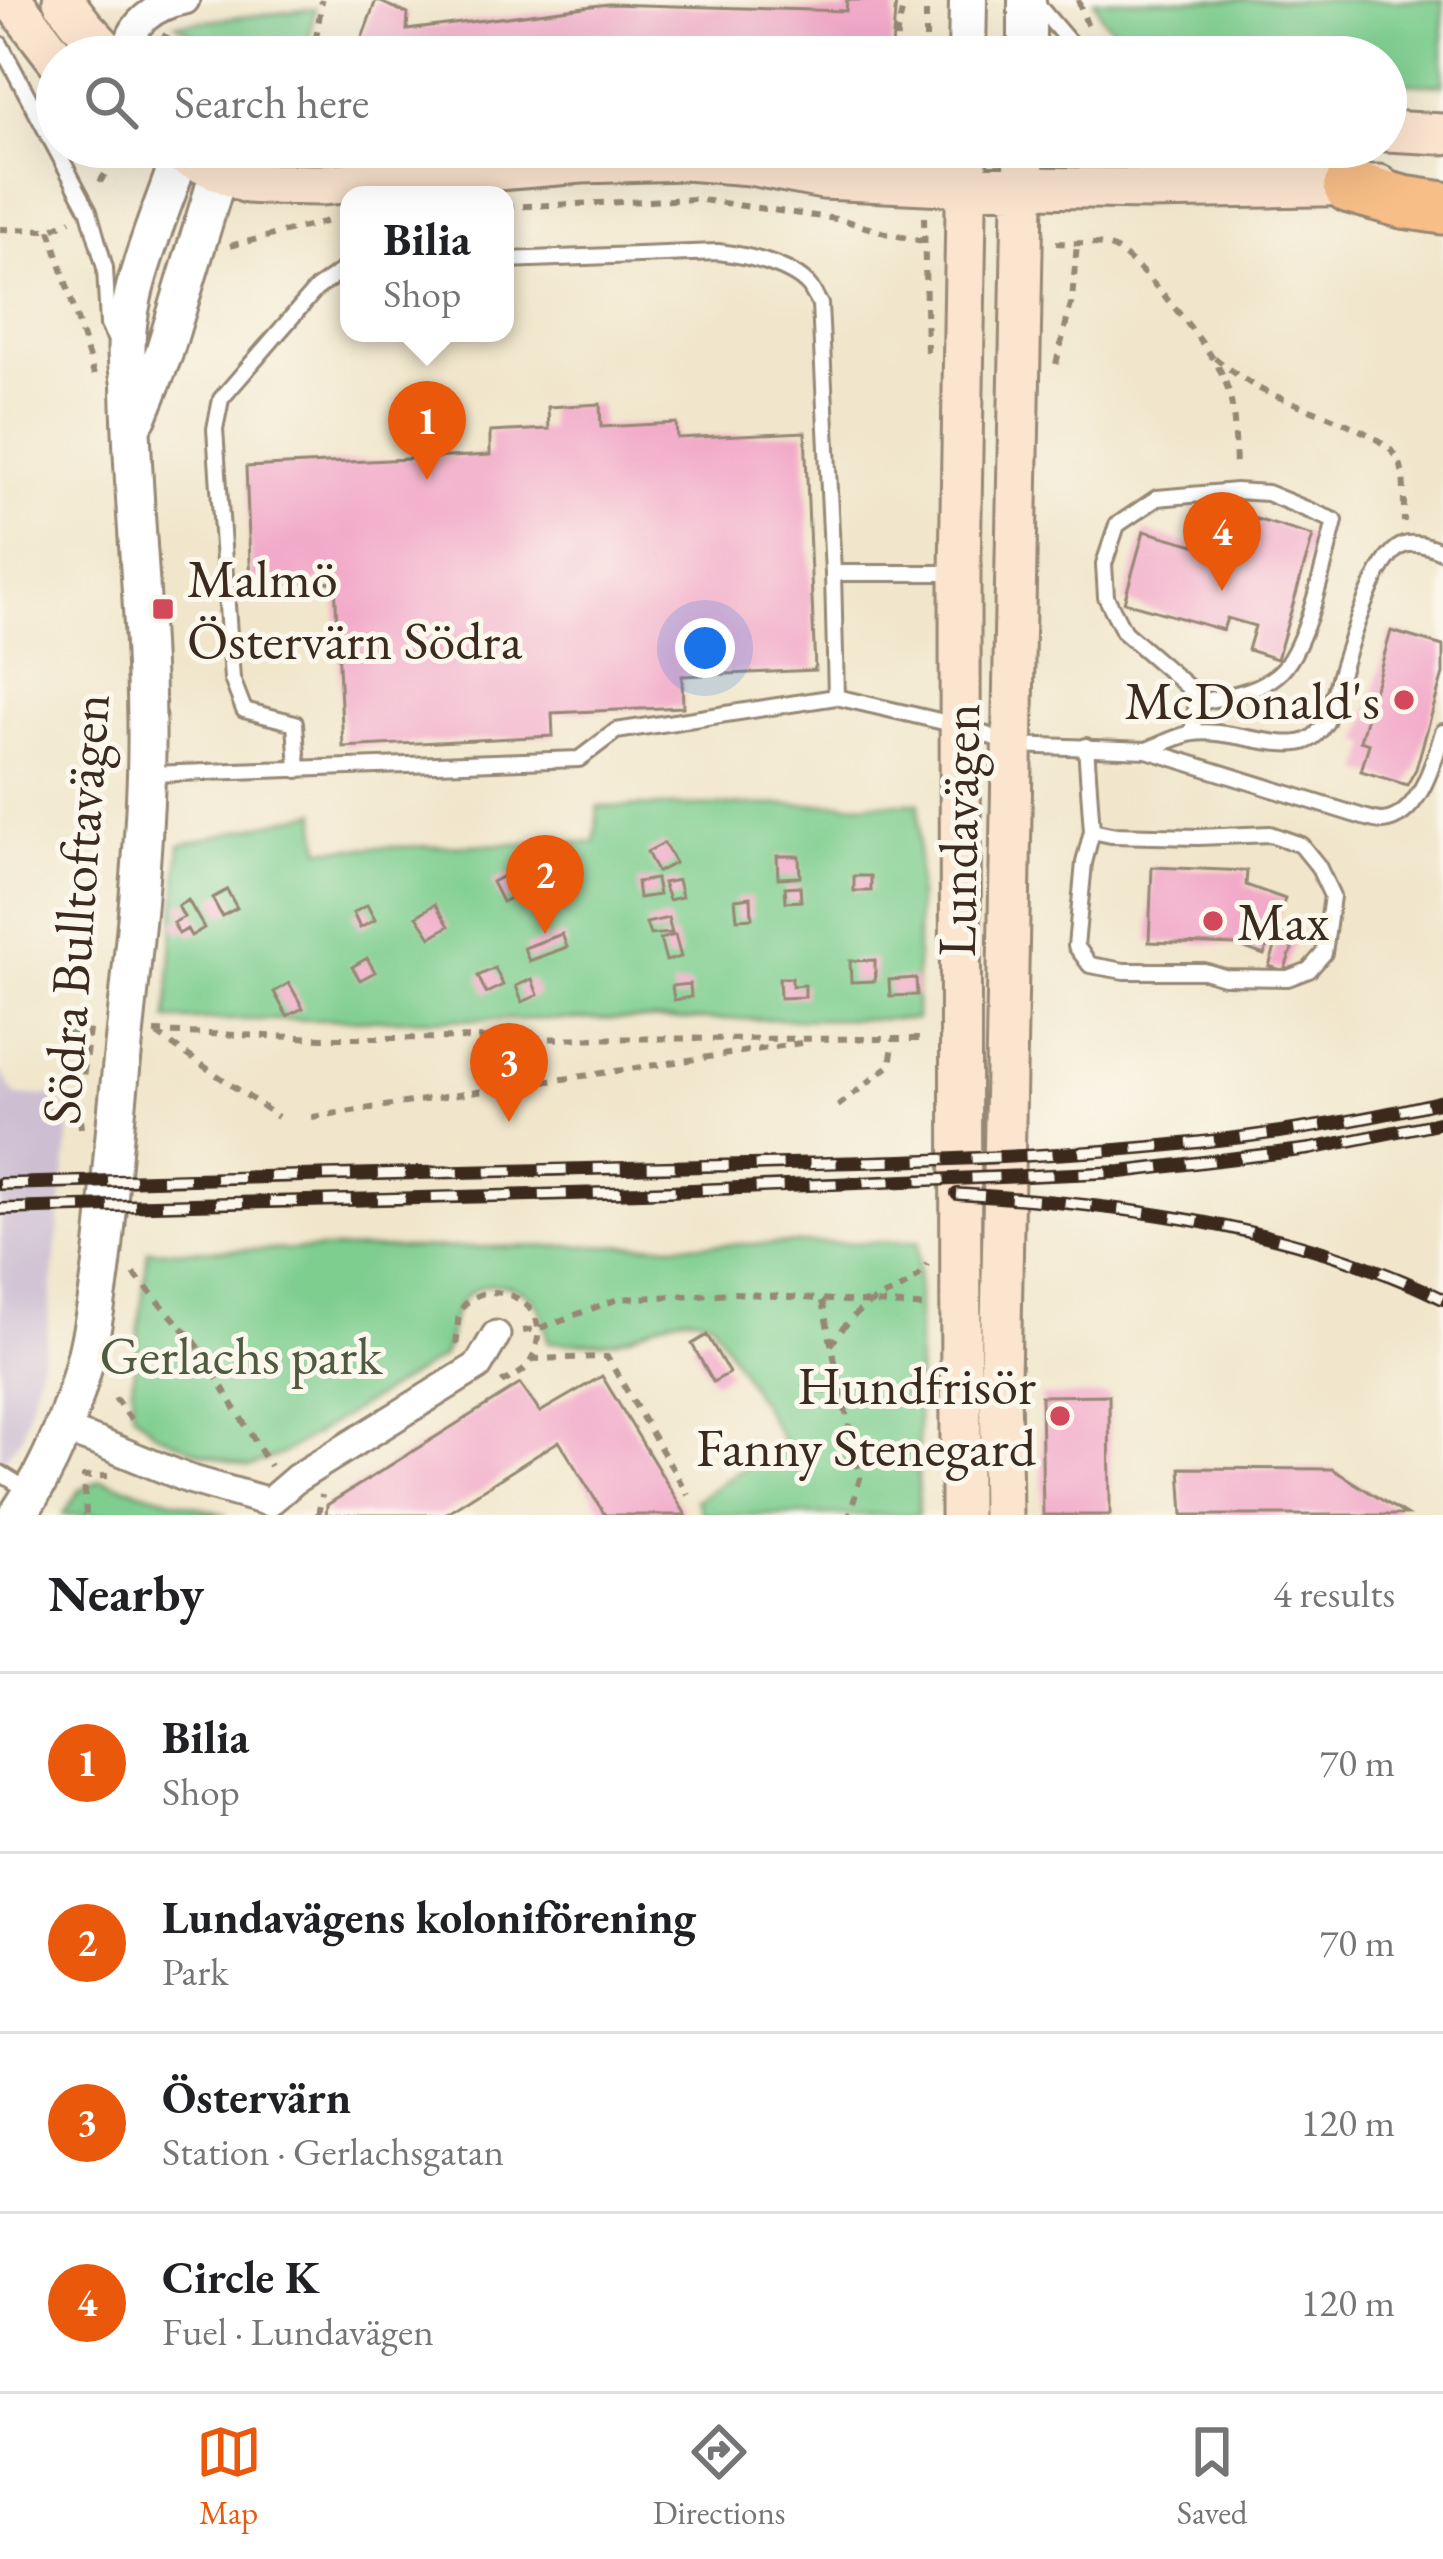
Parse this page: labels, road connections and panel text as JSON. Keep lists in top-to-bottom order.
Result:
{
  "streets": {
    "main road": ["Lundavägen"],
    "street": ["Södra Bulltoftavägen"]
  },
  "parks": ["Gerlachs park"],
  "places": {
    "transit": ["Malmö Östervärn Södra"],
    "other": ["McDonald's", "Max", "Hundfrisör Fanny Stenegard"]
  },
  "page": {
    "search": "Search here",
    "popup": ["Bilia", "Shop"],
    "pins": [
      "1",
      "4",
      "2",
      "3"
    ],
    "heading": ["Nearby", "4 results"],
    "list": [
      {
        "mark": "1",
        "name": "Bilia",
        "note": "Shop",
        "value": "70 m"
      },
      {
        "mark": "2",
        "name": "Lundavägens koloniförening",
        "note": "Park",
        "value": "70 m"
      },
      {
        "mark": "3",
        "name": "Östervärn",
        "note": "Station · Gerlachsgatan",
        "value": "120 m"
      },
      {
        "mark": "4",
        "name": "Circle K",
        "note": "Fuel · Lundavägen",
        "value": "120 m"
      }
    ],
    "nav": ["Map", "Directions", "Saved"]
  }
}
